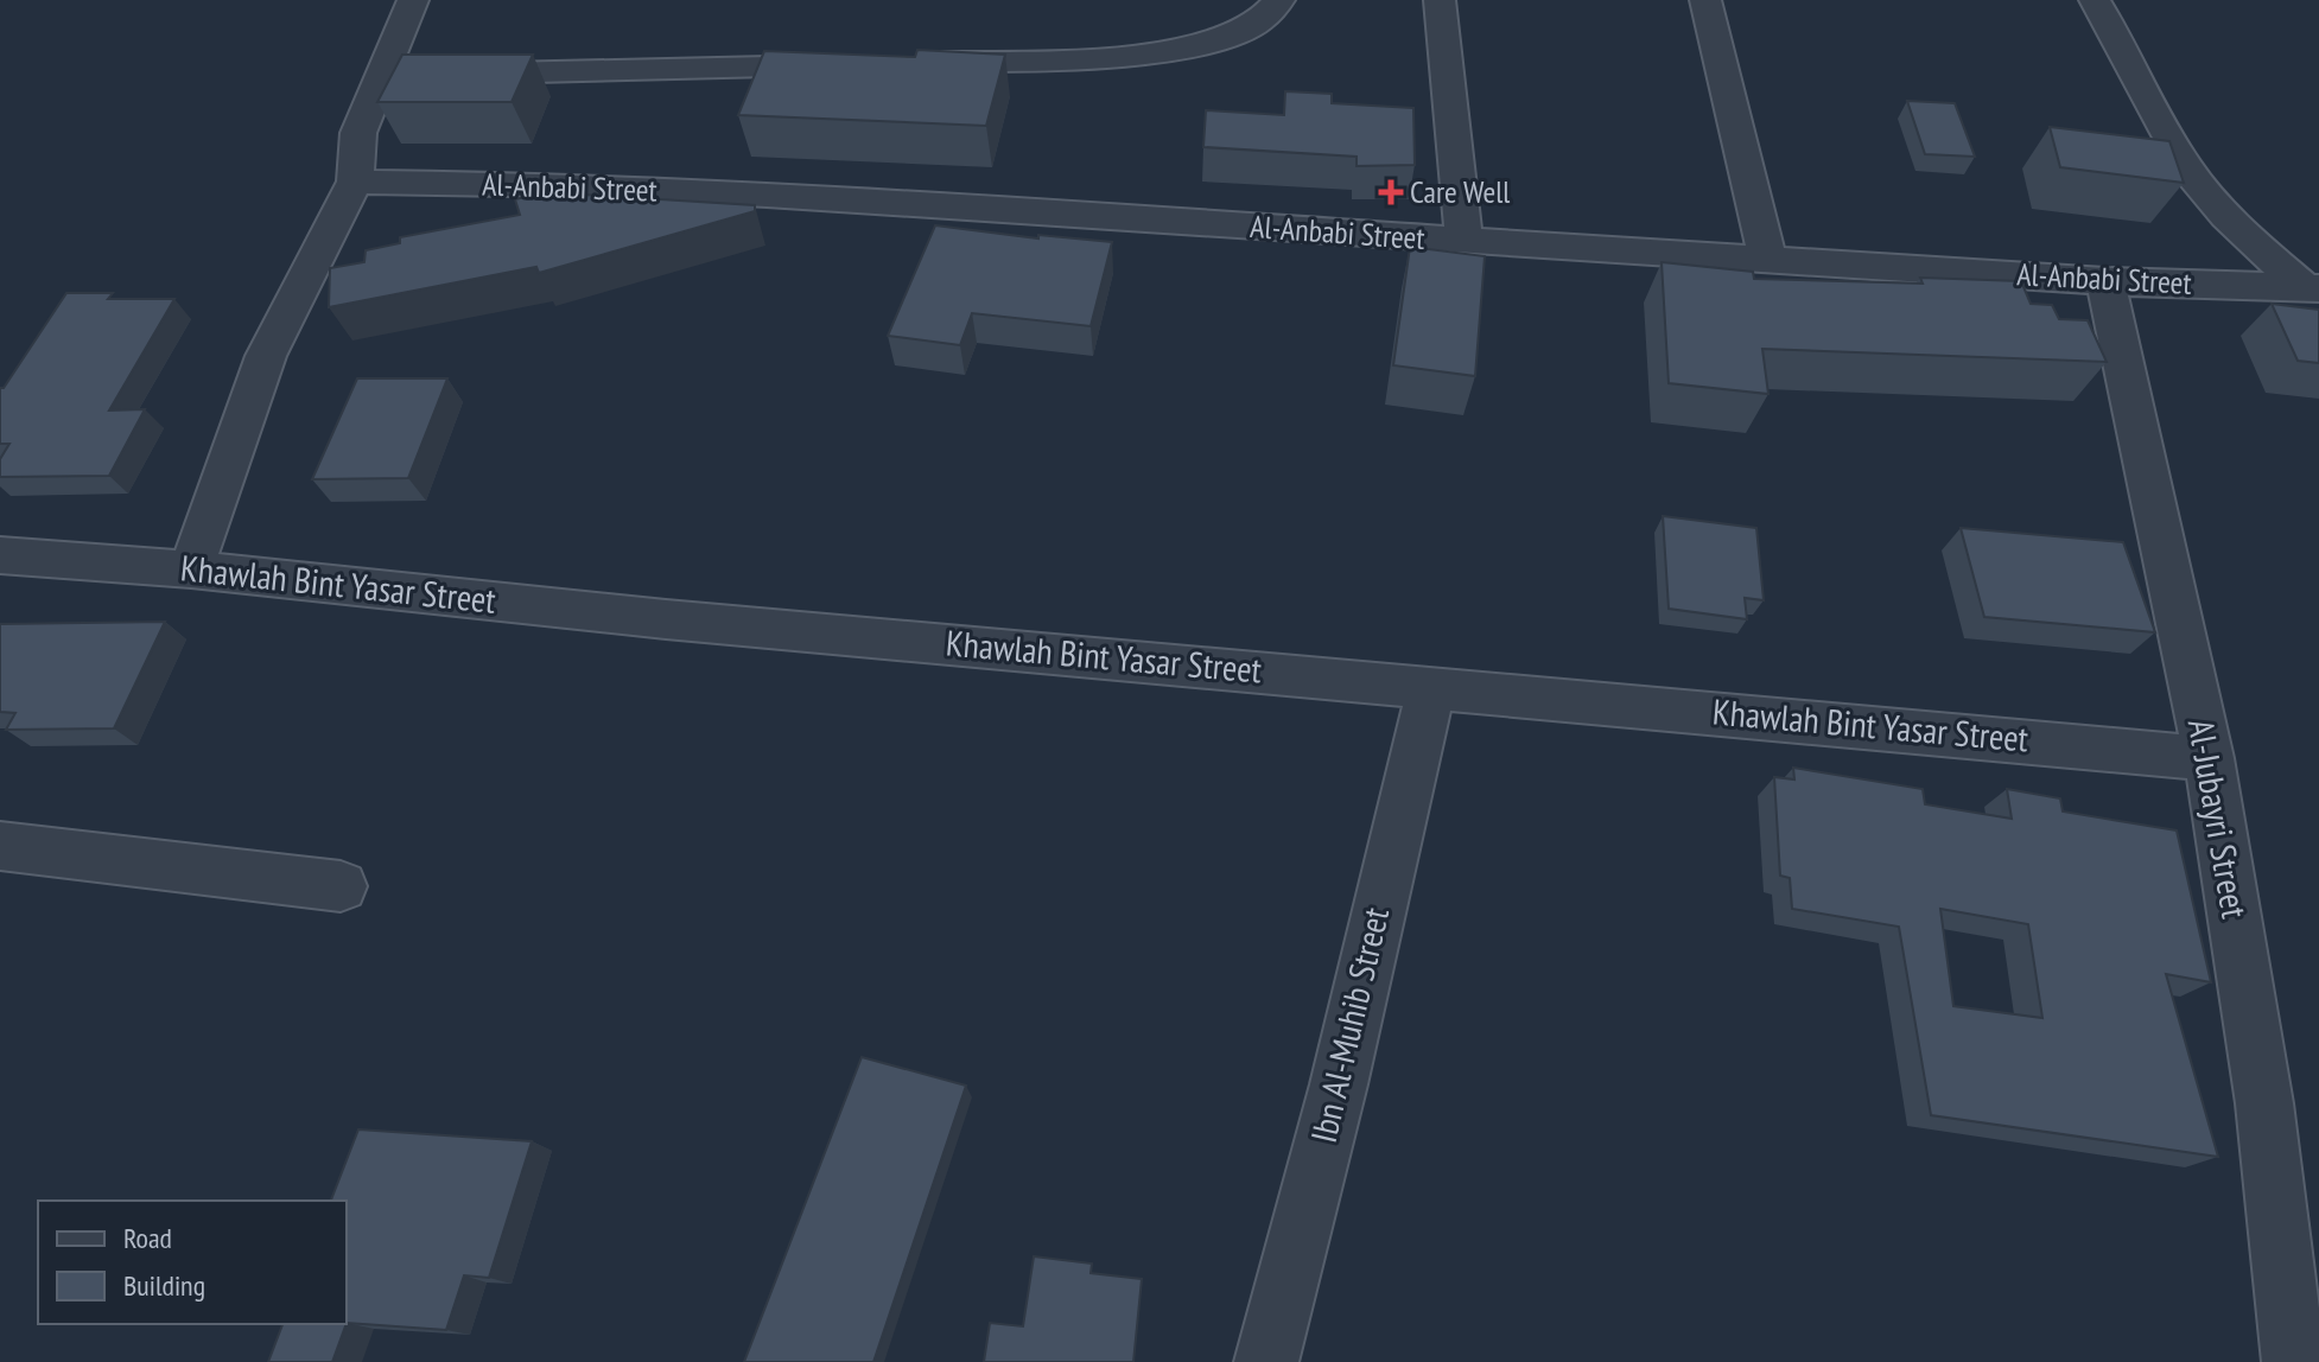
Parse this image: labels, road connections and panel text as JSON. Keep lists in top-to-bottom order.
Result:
{
  "streets": {
    "street": [
      "Al-Anbabi Street",
      "Khawlah Bint Yasar Street",
      "Al-Jubayri Street",
      "Ibn Al-Muhib Street"
    ]
  },
  "crossings": [
    ["Al-Anbabi Street", "Al-Jubayri Street"],
    ["Khawlah Bint Yasar Street", "Al-Jubayri Street"],
    ["Khawlah Bint Yasar Street", "Ibn Al-Muhib Street"]
  ],
  "places": {
    "health": ["Care Well"]
  },
  "legend": ["Road", "Building"]
}
